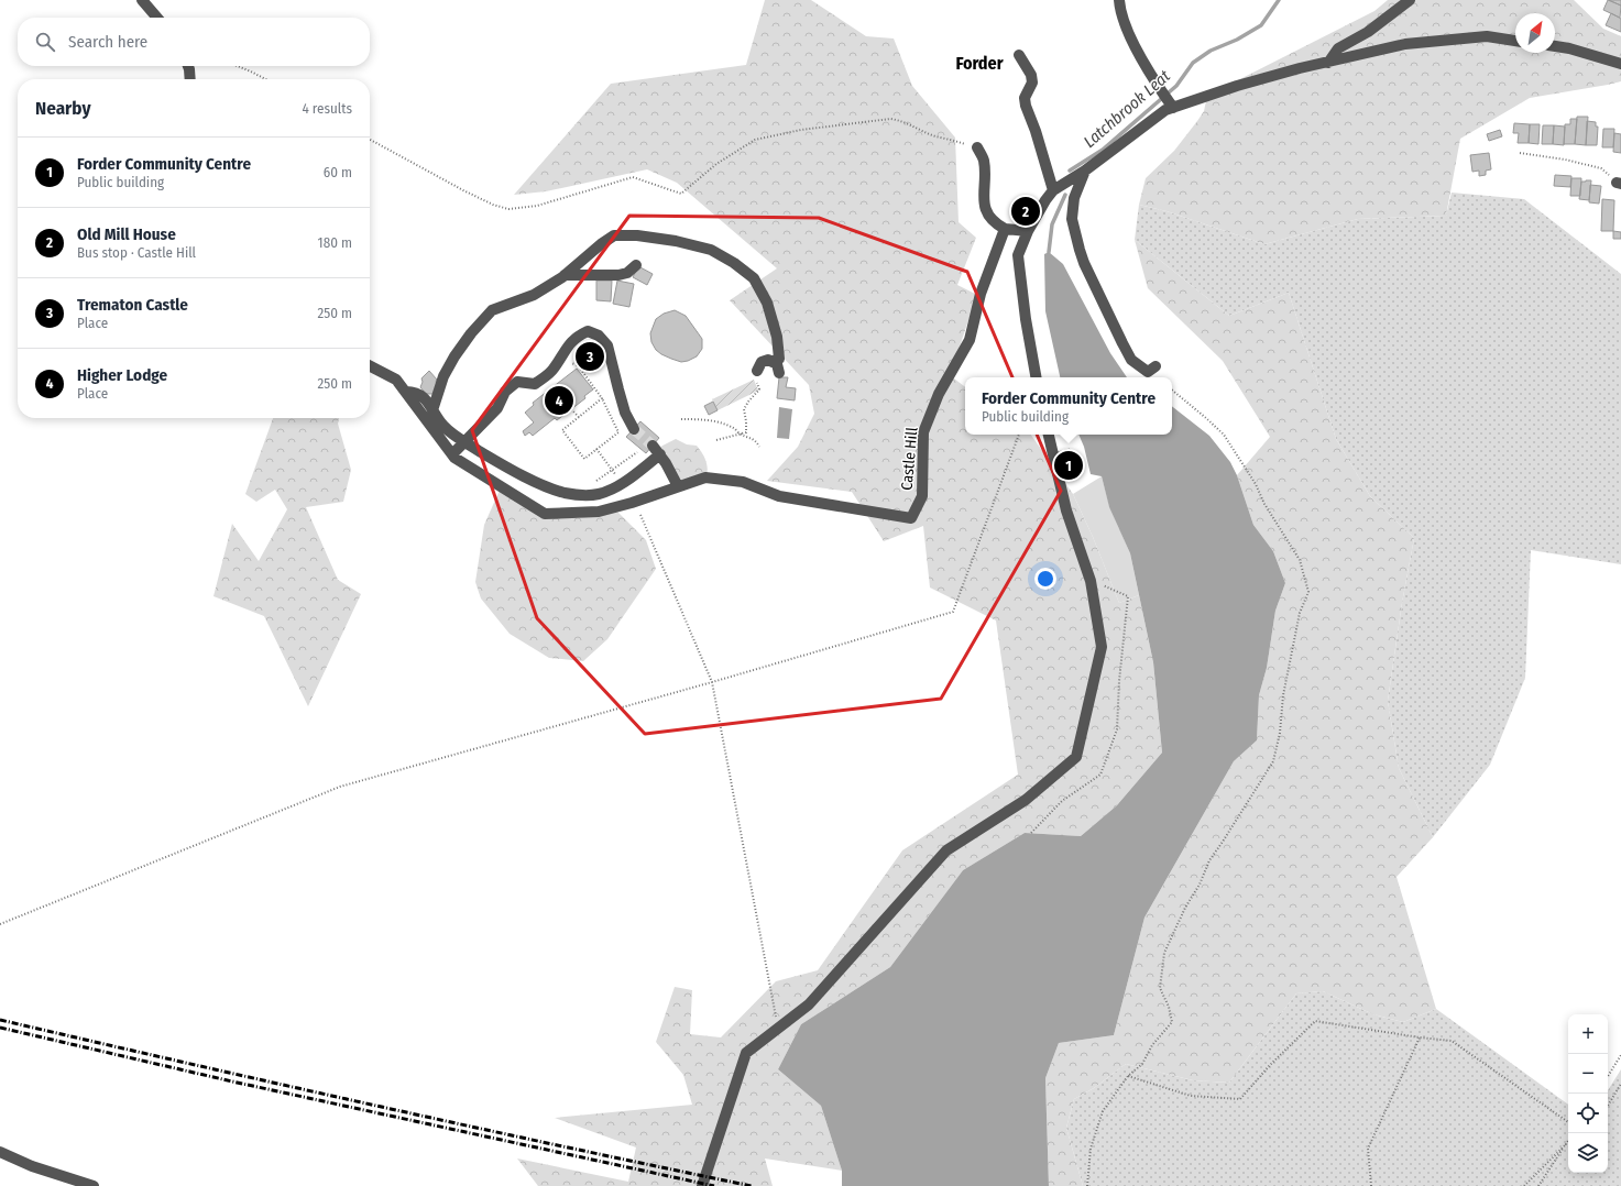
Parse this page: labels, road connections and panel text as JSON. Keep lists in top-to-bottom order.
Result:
{
  "streets": {
    "street": ["Castle Hill"]
  },
  "districts": ["Forder"],
  "water": ["Latchbrook Leat"],
  "north": "top right",
  "page": {
    "search": "Search here",
    "heading": ["Nearby", "4 results"],
    "list": [
      {
        "mark": "1",
        "name": "Forder Community Centre",
        "note": "Public building",
        "value": "60 m"
      },
      {
        "mark": "2",
        "name": "Old Mill House",
        "note": "Bus stop · Castle Hill",
        "value": "180 m"
      },
      {
        "mark": "3",
        "name": "Trematon Castle",
        "note": "Place",
        "value": "250 m"
      },
      {
        "mark": "4",
        "name": "Higher Lodge",
        "note": "Place",
        "value": "250 m"
      }
    ],
    "pins": [
      "2",
      "3",
      "4",
      "1"
    ],
    "popup": ["Forder Community Centre", "Public building"],
    "map_buttons": ["+", "−"]
  }
}
